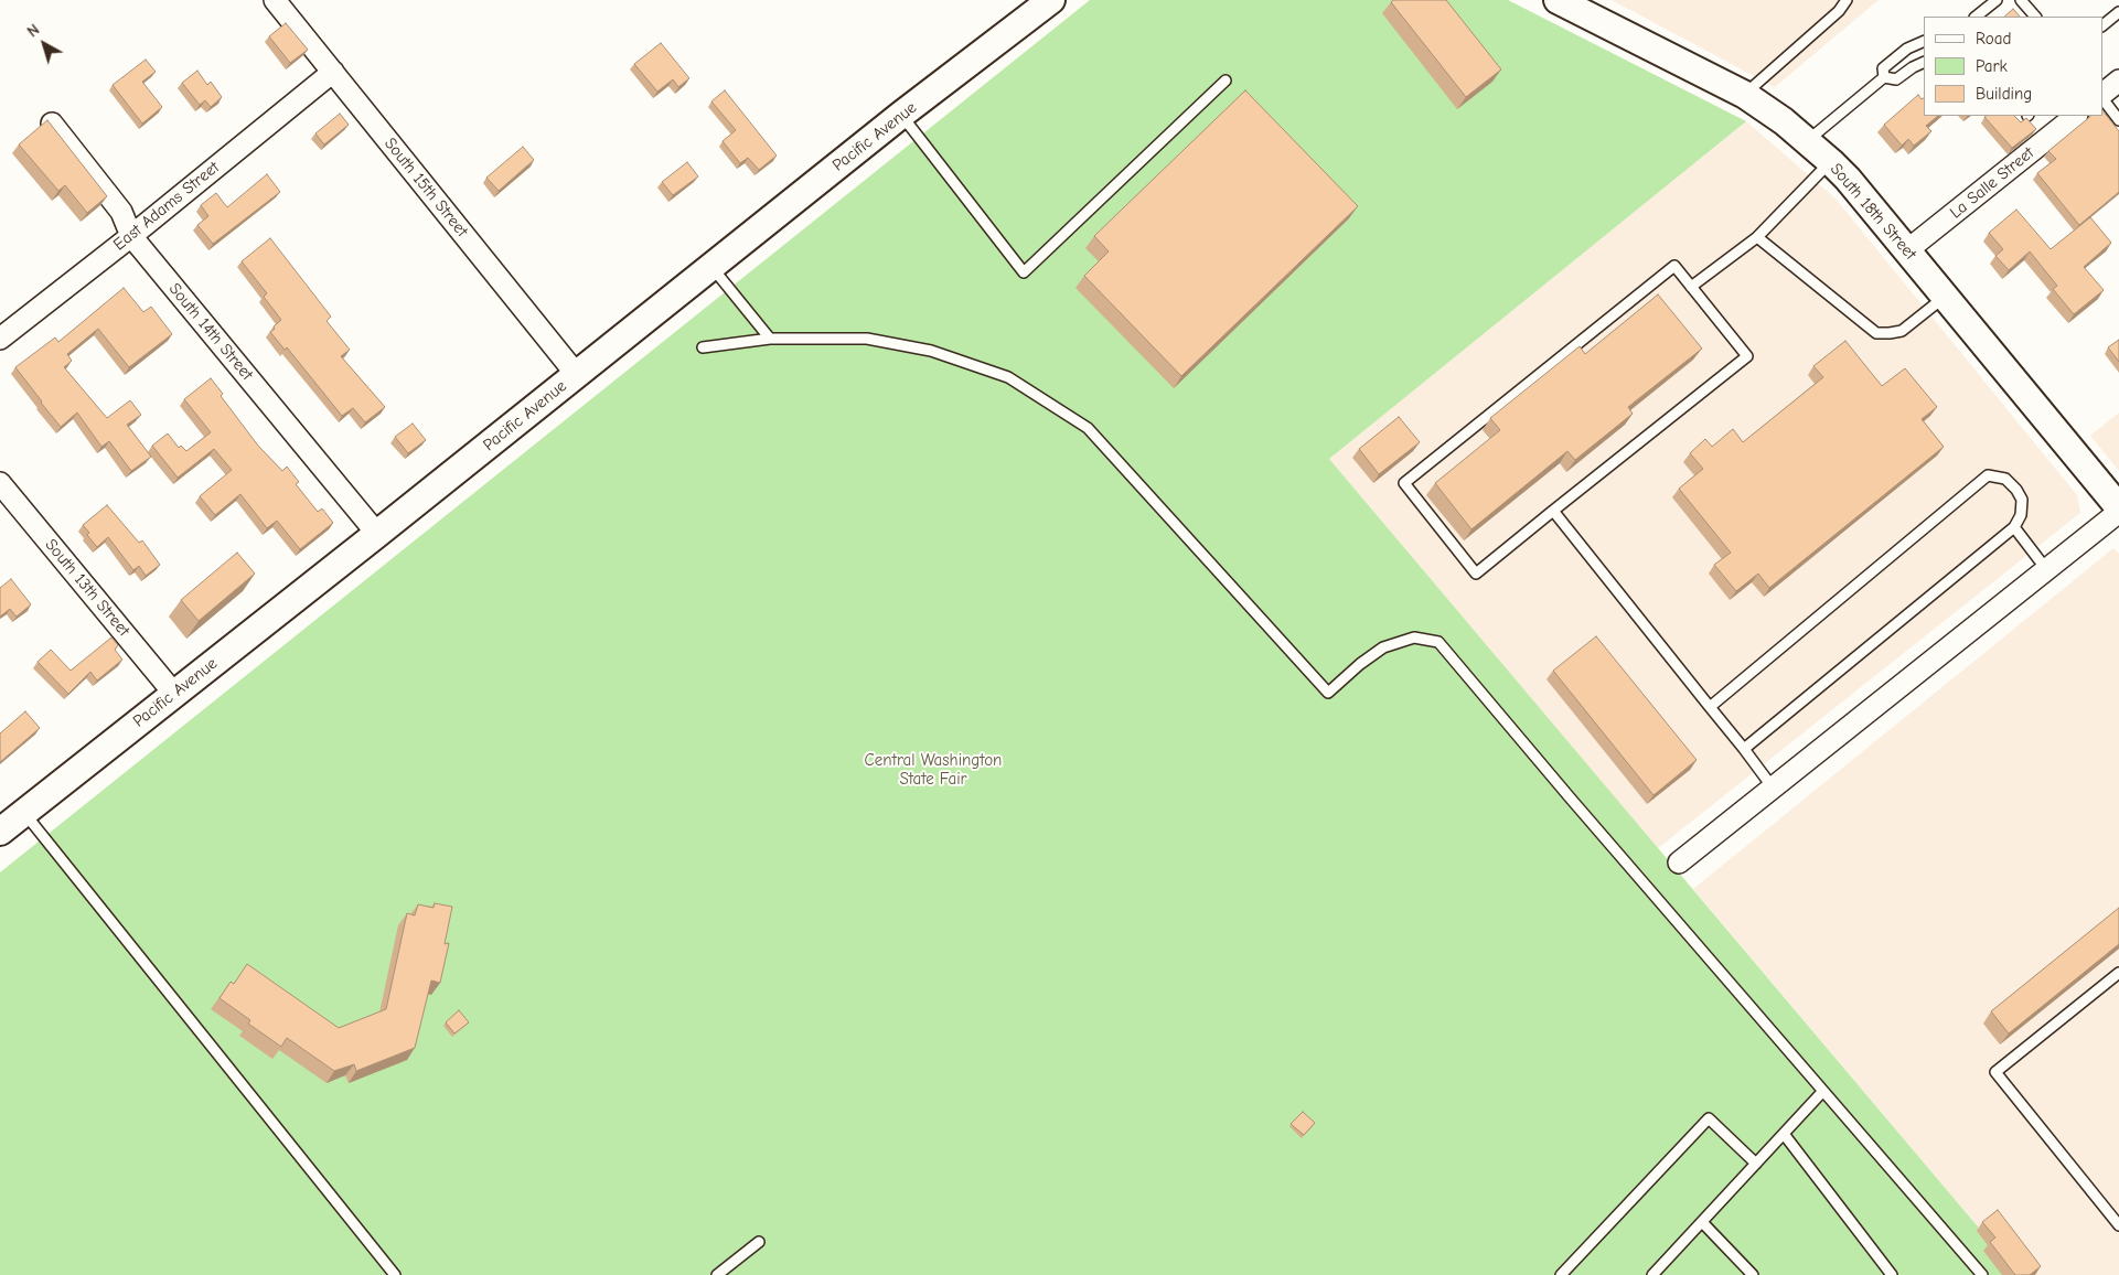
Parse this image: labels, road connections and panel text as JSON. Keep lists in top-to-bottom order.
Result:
{
  "streets": {
    "street": [
      "Pacific Avenue",
      "La Salle Street",
      "South 15th Street",
      "East Adams Street",
      "South 18th Street",
      "South 14th Street",
      "South 13th Street"
    ]
  },
  "crossings": [
    ["Pacific Avenue", "South 15th Street"],
    ["Pacific Avenue", "South 14th Street"],
    ["Pacific Avenue", "South 13th Street"],
    ["La Salle Street", "South 18th Street"],
    ["South 15th Street", "East Adams Street"],
    ["East Adams Street", "South 14th Street"]
  ],
  "parks": ["Central Washington State Fair"],
  "legend": ["Road", "Park", "Building"],
  "north": "top left"
}
